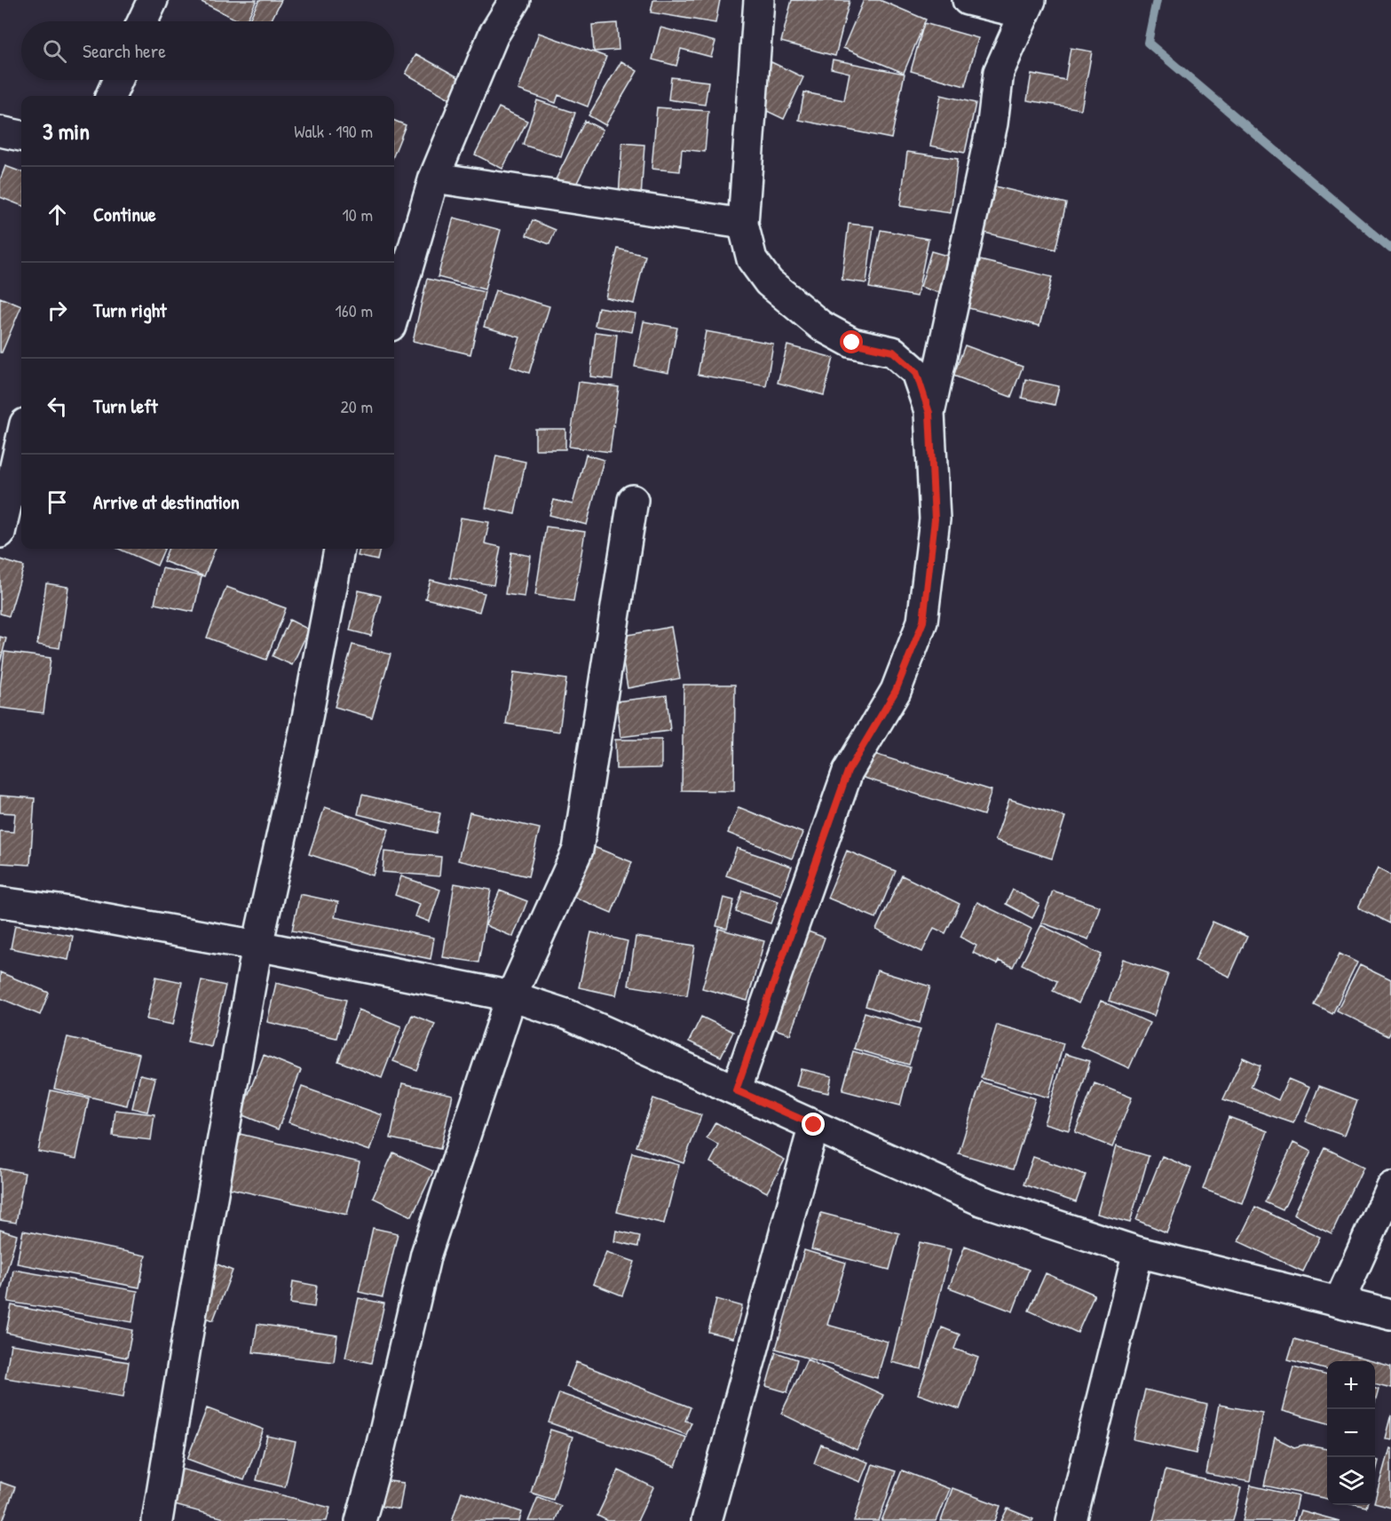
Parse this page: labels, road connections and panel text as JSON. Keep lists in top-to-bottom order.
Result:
{
  "page": {
    "search": "Search here",
    "heading": ["3 min", "Walk · 190 m"],
    "list": [
      ["Continue", "10 m"],
      ["Turn right", "160 m"],
      ["Turn left", "20 m"],
      "Arrive at destination"
    ],
    "map_buttons": ["+", "−"]
  }
}
